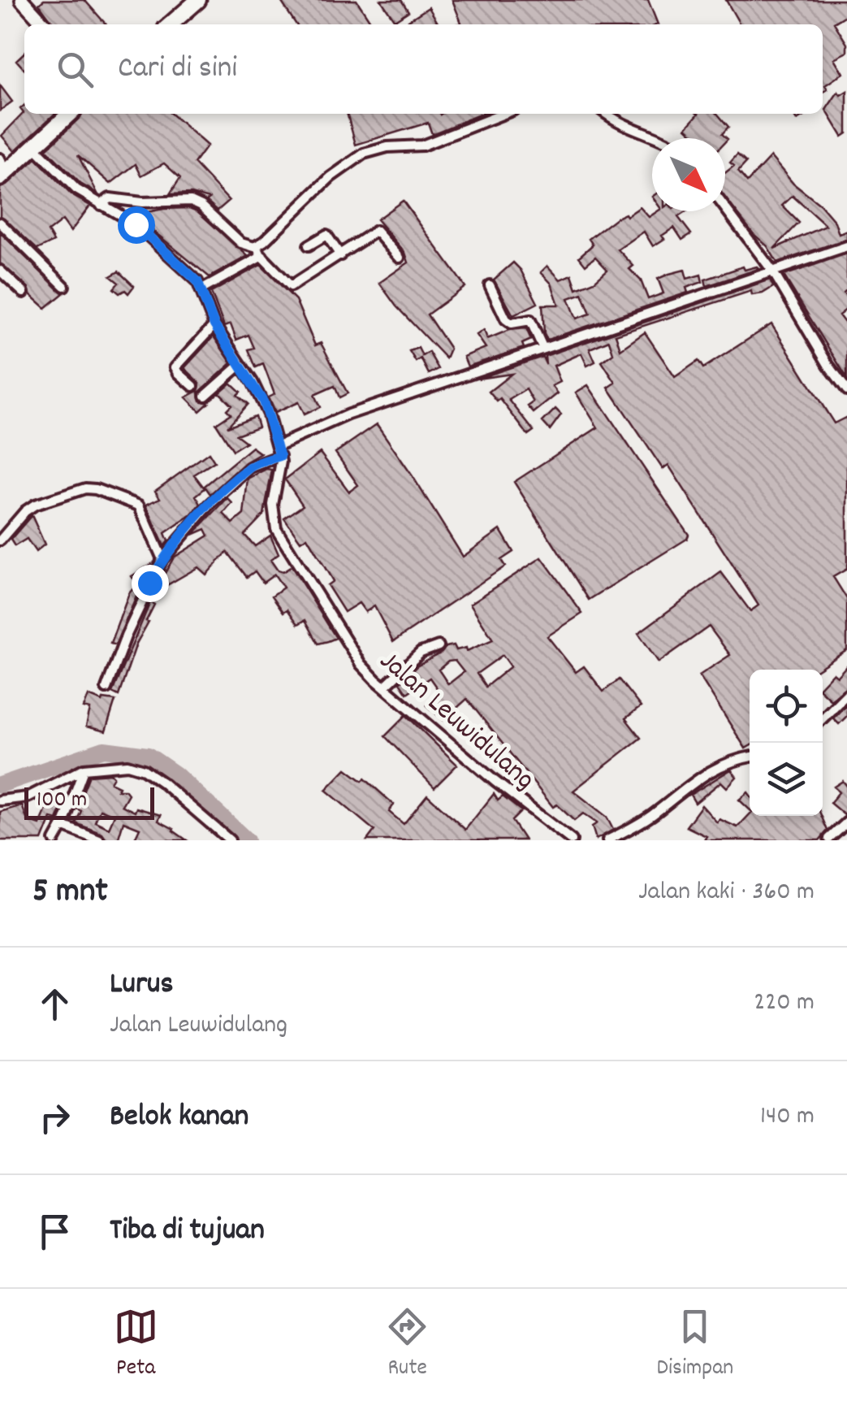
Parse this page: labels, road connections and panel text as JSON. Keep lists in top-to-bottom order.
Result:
{
  "streets": {
    "street": ["Jalan Leuwidulang"]
  },
  "scale_bar": "100 m",
  "north": "bottom right",
  "page": {
    "search": "Cari di sini",
    "scale": "100 m",
    "heading": ["5 mnt", "Jalan kaki · 360 m"],
    "list": [
      ["Lurus", "Jalan Leuwidulang", "220 m"],
      ["Belok kanan", "140 m"],
      "Tiba di tujuan"
    ],
    "nav": ["Peta", "Rute", "Disimpan"]
  }
}
